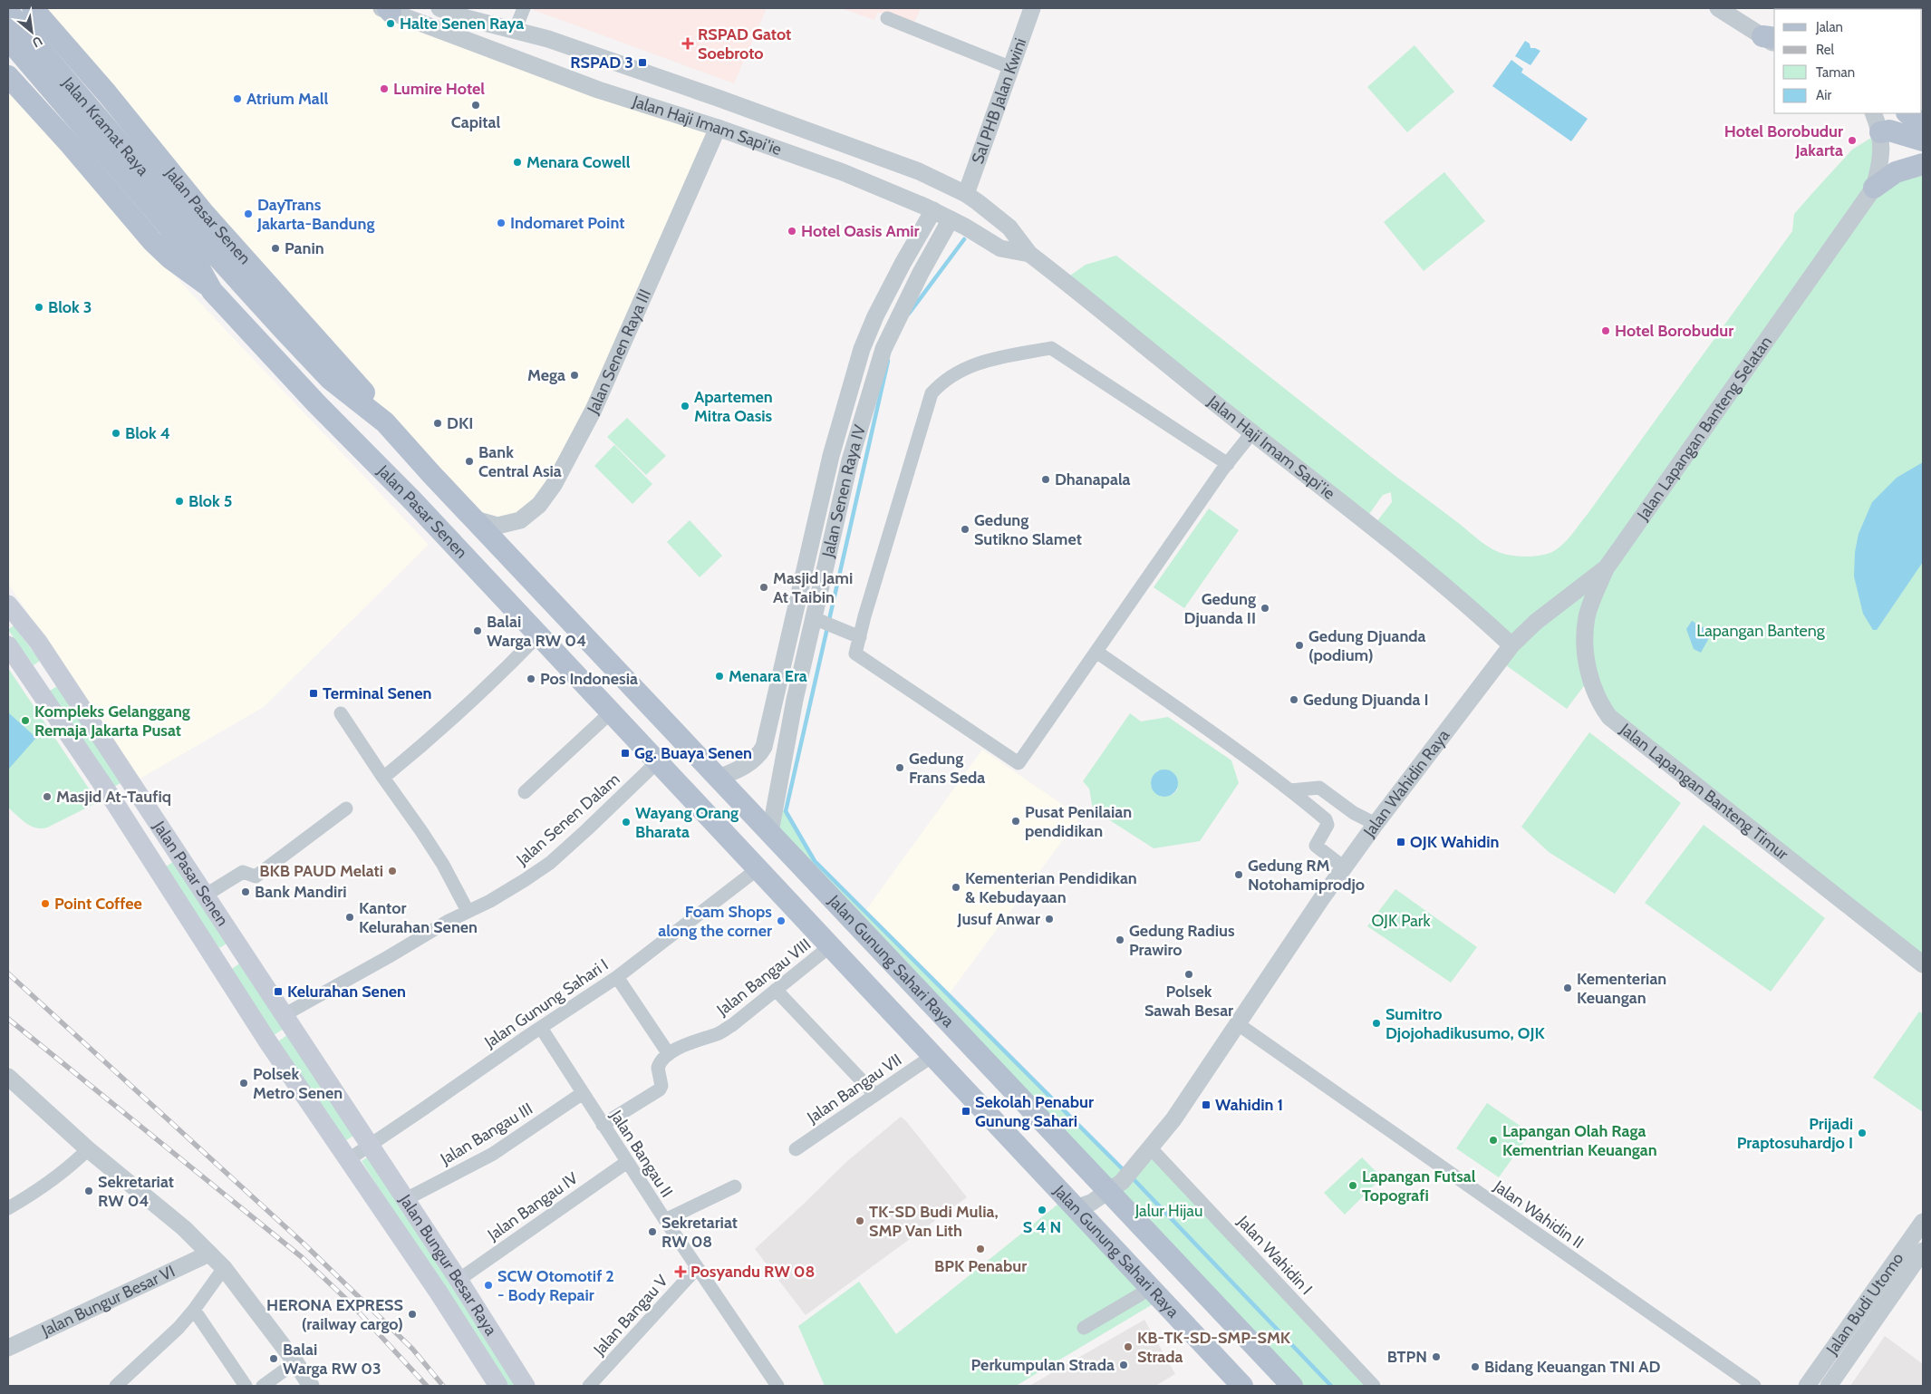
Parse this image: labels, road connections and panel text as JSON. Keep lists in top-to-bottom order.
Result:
{
  "streets": {
    "main road": [
      "Jalan Kramat Raya",
      "Jalan Pasar Senen",
      "Jalan Gunung Sahari Raya",
      "Jalan Bungur Besar Raya"
    ],
    "street": [
      "Sal PHB Jalan Kwini",
      "Jalan Haji Imam Sapi'ie",
      "Jalan Senen Raya III",
      "Jalan Lapangan Banteng Selatan",
      "Jalan Senen Raya IV",
      "Jalan Wahidin Raya",
      "Jalan Lapangan Banteng Timur",
      "Jalan Senen Dalam",
      "Jalan Bangau VIII",
      "Jalan Gunung Sahari I",
      "Jalan Bangau VII",
      "Jalan Bangau III",
      "Jalan Bangau II",
      "Jalan Bangau IV",
      "Jalan Wahidin II",
      "Jalan Wahidin I",
      "Jalan Bungur Besar VI",
      "Jalan Budi Utomo",
      "Jalan Bangau V"
    ]
  },
  "crossings": [
    ["Sal PHB Jalan Kwini", "Jalan Haji Imam Sapi'ie"],
    ["Jalan Haji Imam Sapi'ie", "Jalan Senen Raya III"],
    ["Jalan Haji Imam Sapi'ie", "Jalan Lapangan Banteng Selatan"],
    ["Jalan Haji Imam Sapi'ie", "Jalan Senen Raya IV"],
    ["Jalan Haji Imam Sapi'ie", "Jalan Wahidin Raya"],
    ["Jalan Kramat Raya", "Jalan Pasar Senen"],
    ["Jalan Pasar Senen", "Jalan Senen Raya III"],
    ["Jalan Pasar Senen", "Jalan Senen Dalam"],
    ["Jalan Pasar Senen", "Jalan Gunung Sahari Raya"],
    ["Jalan Pasar Senen", "Jalan Gunung Sahari I"],
    ["Jalan Pasar Senen", "Jalan Bungur Besar Raya"],
    ["Jalan Lapangan Banteng Selatan", "Jalan Wahidin Raya"],
    ["Jalan Lapangan Banteng Selatan", "Jalan Lapangan Banteng Timur"],
    ["Jalan Senen Raya IV", "Jalan Gunung Sahari Raya"],
    ["Jalan Wahidin Raya", "Jalan Gunung Sahari Raya"],
    ["Jalan Wahidin Raya", "Jalan Wahidin II"],
    ["Jalan Wahidin Raya", "Jalan Wahidin I"],
    ["Jalan Senen Dalam", "Jalan Gunung Sahari Raya"],
    ["Jalan Gunung Sahari Raya", "Jalan Bangau VIII"],
    ["Jalan Gunung Sahari Raya", "Jalan Gunung Sahari I"],
    ["Jalan Gunung Sahari Raya", "Jalan Bangau VII"],
    ["Jalan Gunung Sahari I", "Jalan Bangau II"],
    ["Jalan Gunung Sahari I", "Jalan Bungur Besar Raya"],
    ["Jalan Bangau III", "Jalan Bangau II"],
    ["Jalan Bangau III", "Jalan Bungur Besar Raya"],
    ["Jalan Bangau II", "Jalan Bangau IV"],
    ["Jalan Bangau II", "Jalan Bangau V"],
    ["Jalan Bangau IV", "Jalan Bungur Besar Raya"]
  ],
  "parks": ["Lapangan Banteng", "OJK Park", "Jalur Hijau"],
  "places": {
    "other": [
      "Halte Senen Raya",
      "Lumire Hotel",
      "Atrium Mall",
      "Capital",
      "Hotel Borobudur Jakarta",
      "Menara Cowell",
      "DayTrans Jakarta-Bandung",
      "Indomaret Point",
      "Hotel Oasis Amir",
      "Panin",
      "Blok 3",
      "Hotel Borobudur",
      "Mega",
      "Apartemen Mitra Oasis",
      "DKI",
      "Blok 4",
      "Bank Central Asia",
      "Dhanapala",
      "Blok 5",
      "Gedung Sutikno Slamet",
      "Masjid Jami At Taibin",
      "Gedung Djuanda II",
      "Balai Warga RW 04",
      "Gedung Djuanda (podium)",
      "Menara Era",
      "Pos Indonesia",
      "Gedung Djuanda I",
      "Kompleks Gelanggang Remaja Jakarta Pusat",
      "Gedung Frans Seda",
      "Masjid At-Taufiq",
      "Pusat Penilaian pendidikan",
      "Wayang Orang Bharata",
      "BKB PAUD Melati",
      "Gedung RM Notohamiprodjo",
      "Kementerian Pendidikan & Kebudayaan",
      "Bank Mandiri",
      "Point Coffee",
      "Kantor Kelurahan Senen",
      "Jusuf Anwar",
      "Foam Shops along the corner",
      "Gedung Radius Prawiro",
      "Polsek Sawah Besar",
      "Kementerian Keuangan",
      "Sumitro Djojohadikusumo, OJK",
      "Polsek Metro Senen",
      "Prijadi Praptosuhardjo I",
      "Lapangan Olah Raga Kementrian Keuangan",
      "Lapangan Futsal Topografi",
      "Sekretariat RW 04",
      "S 4 N",
      "TK-SD Budi Mulia, SMP Van Lith",
      "Sekretariat RW 08",
      "BPK Penabur",
      "SCW Otomotif 2 - Body Repair",
      "HERONA EXPRESS (railway cargo)",
      "KB-TK-SD-SMP-SMK Strada",
      "BTPN",
      "Balai Warga RW 03",
      "Perkumpulan Strada",
      "Bidang Keuangan TNI AD"
    ],
    "health": ["RSPAD Gatot Soebroto", "Posyandu RW 08"],
    "transit": [
      "RSPAD 3",
      "Terminal Senen",
      "Gg. Buaya Senen",
      "OJK Wahidin",
      "Kelurahan Senen",
      "Wahidin 1",
      "Sekolah Penabur Gunung Sahari"
    ]
  },
  "legend": [
    "Jalan",
    "Rel",
    "Taman",
    "Air"
  ],
  "north": "bottom right"
}
